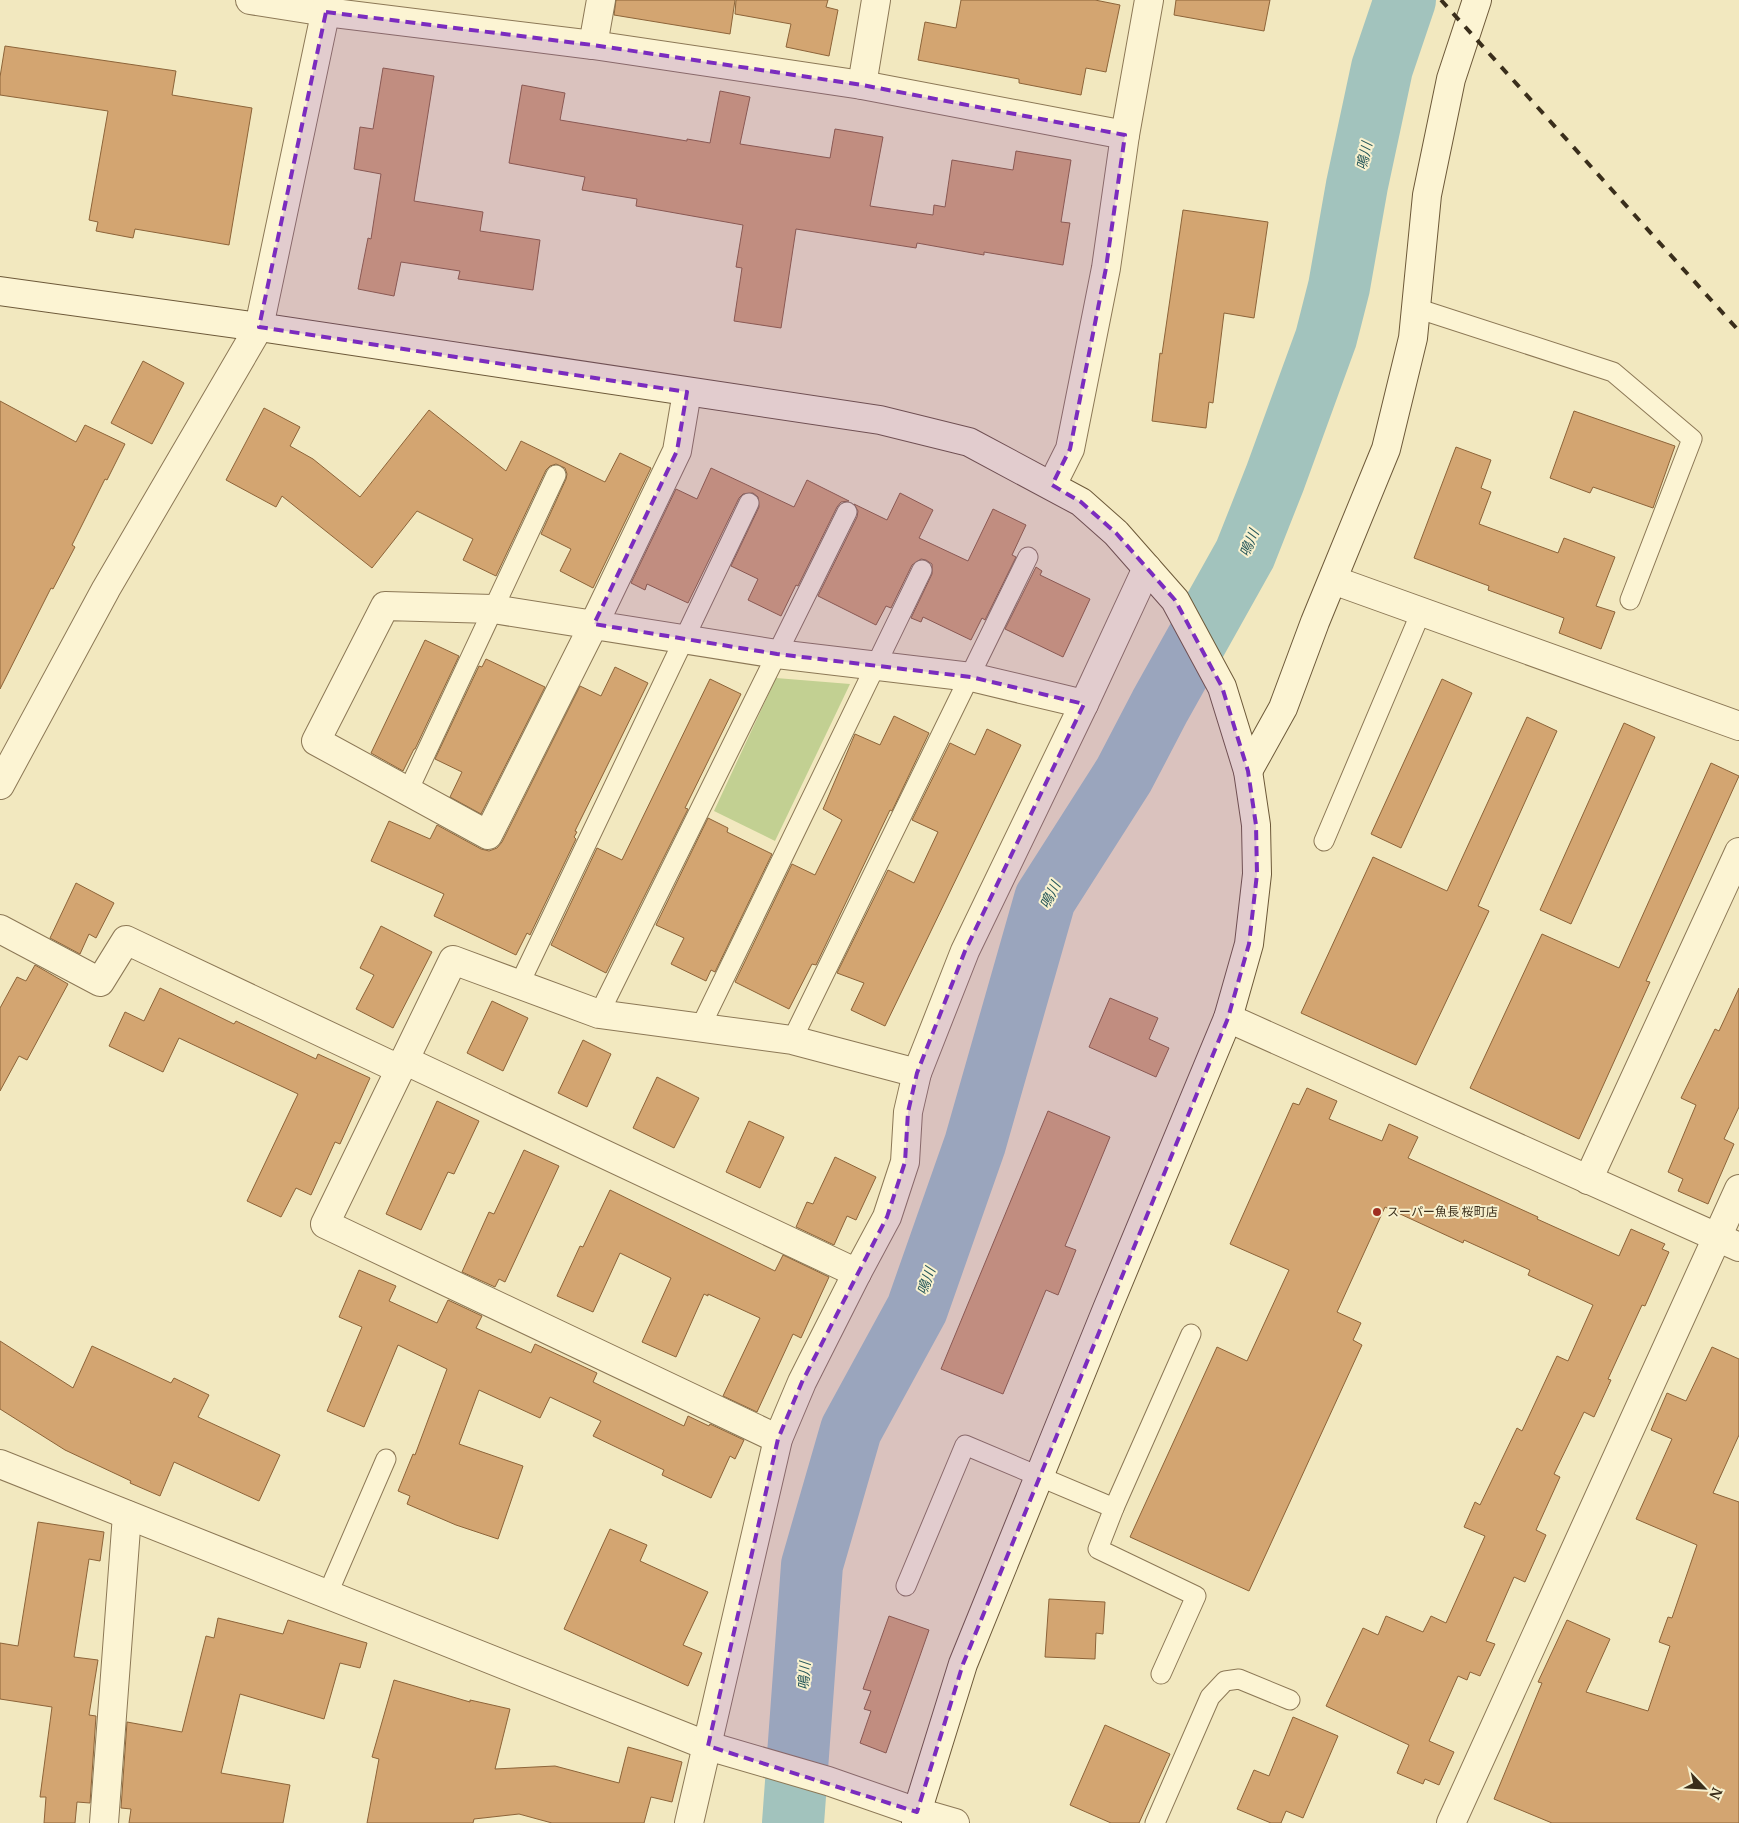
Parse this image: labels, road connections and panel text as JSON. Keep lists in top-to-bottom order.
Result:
{
  "water": ["鳴川"],
  "places": ["スーパー魚長 桜町店"],
  "north": "bottom right"
}
